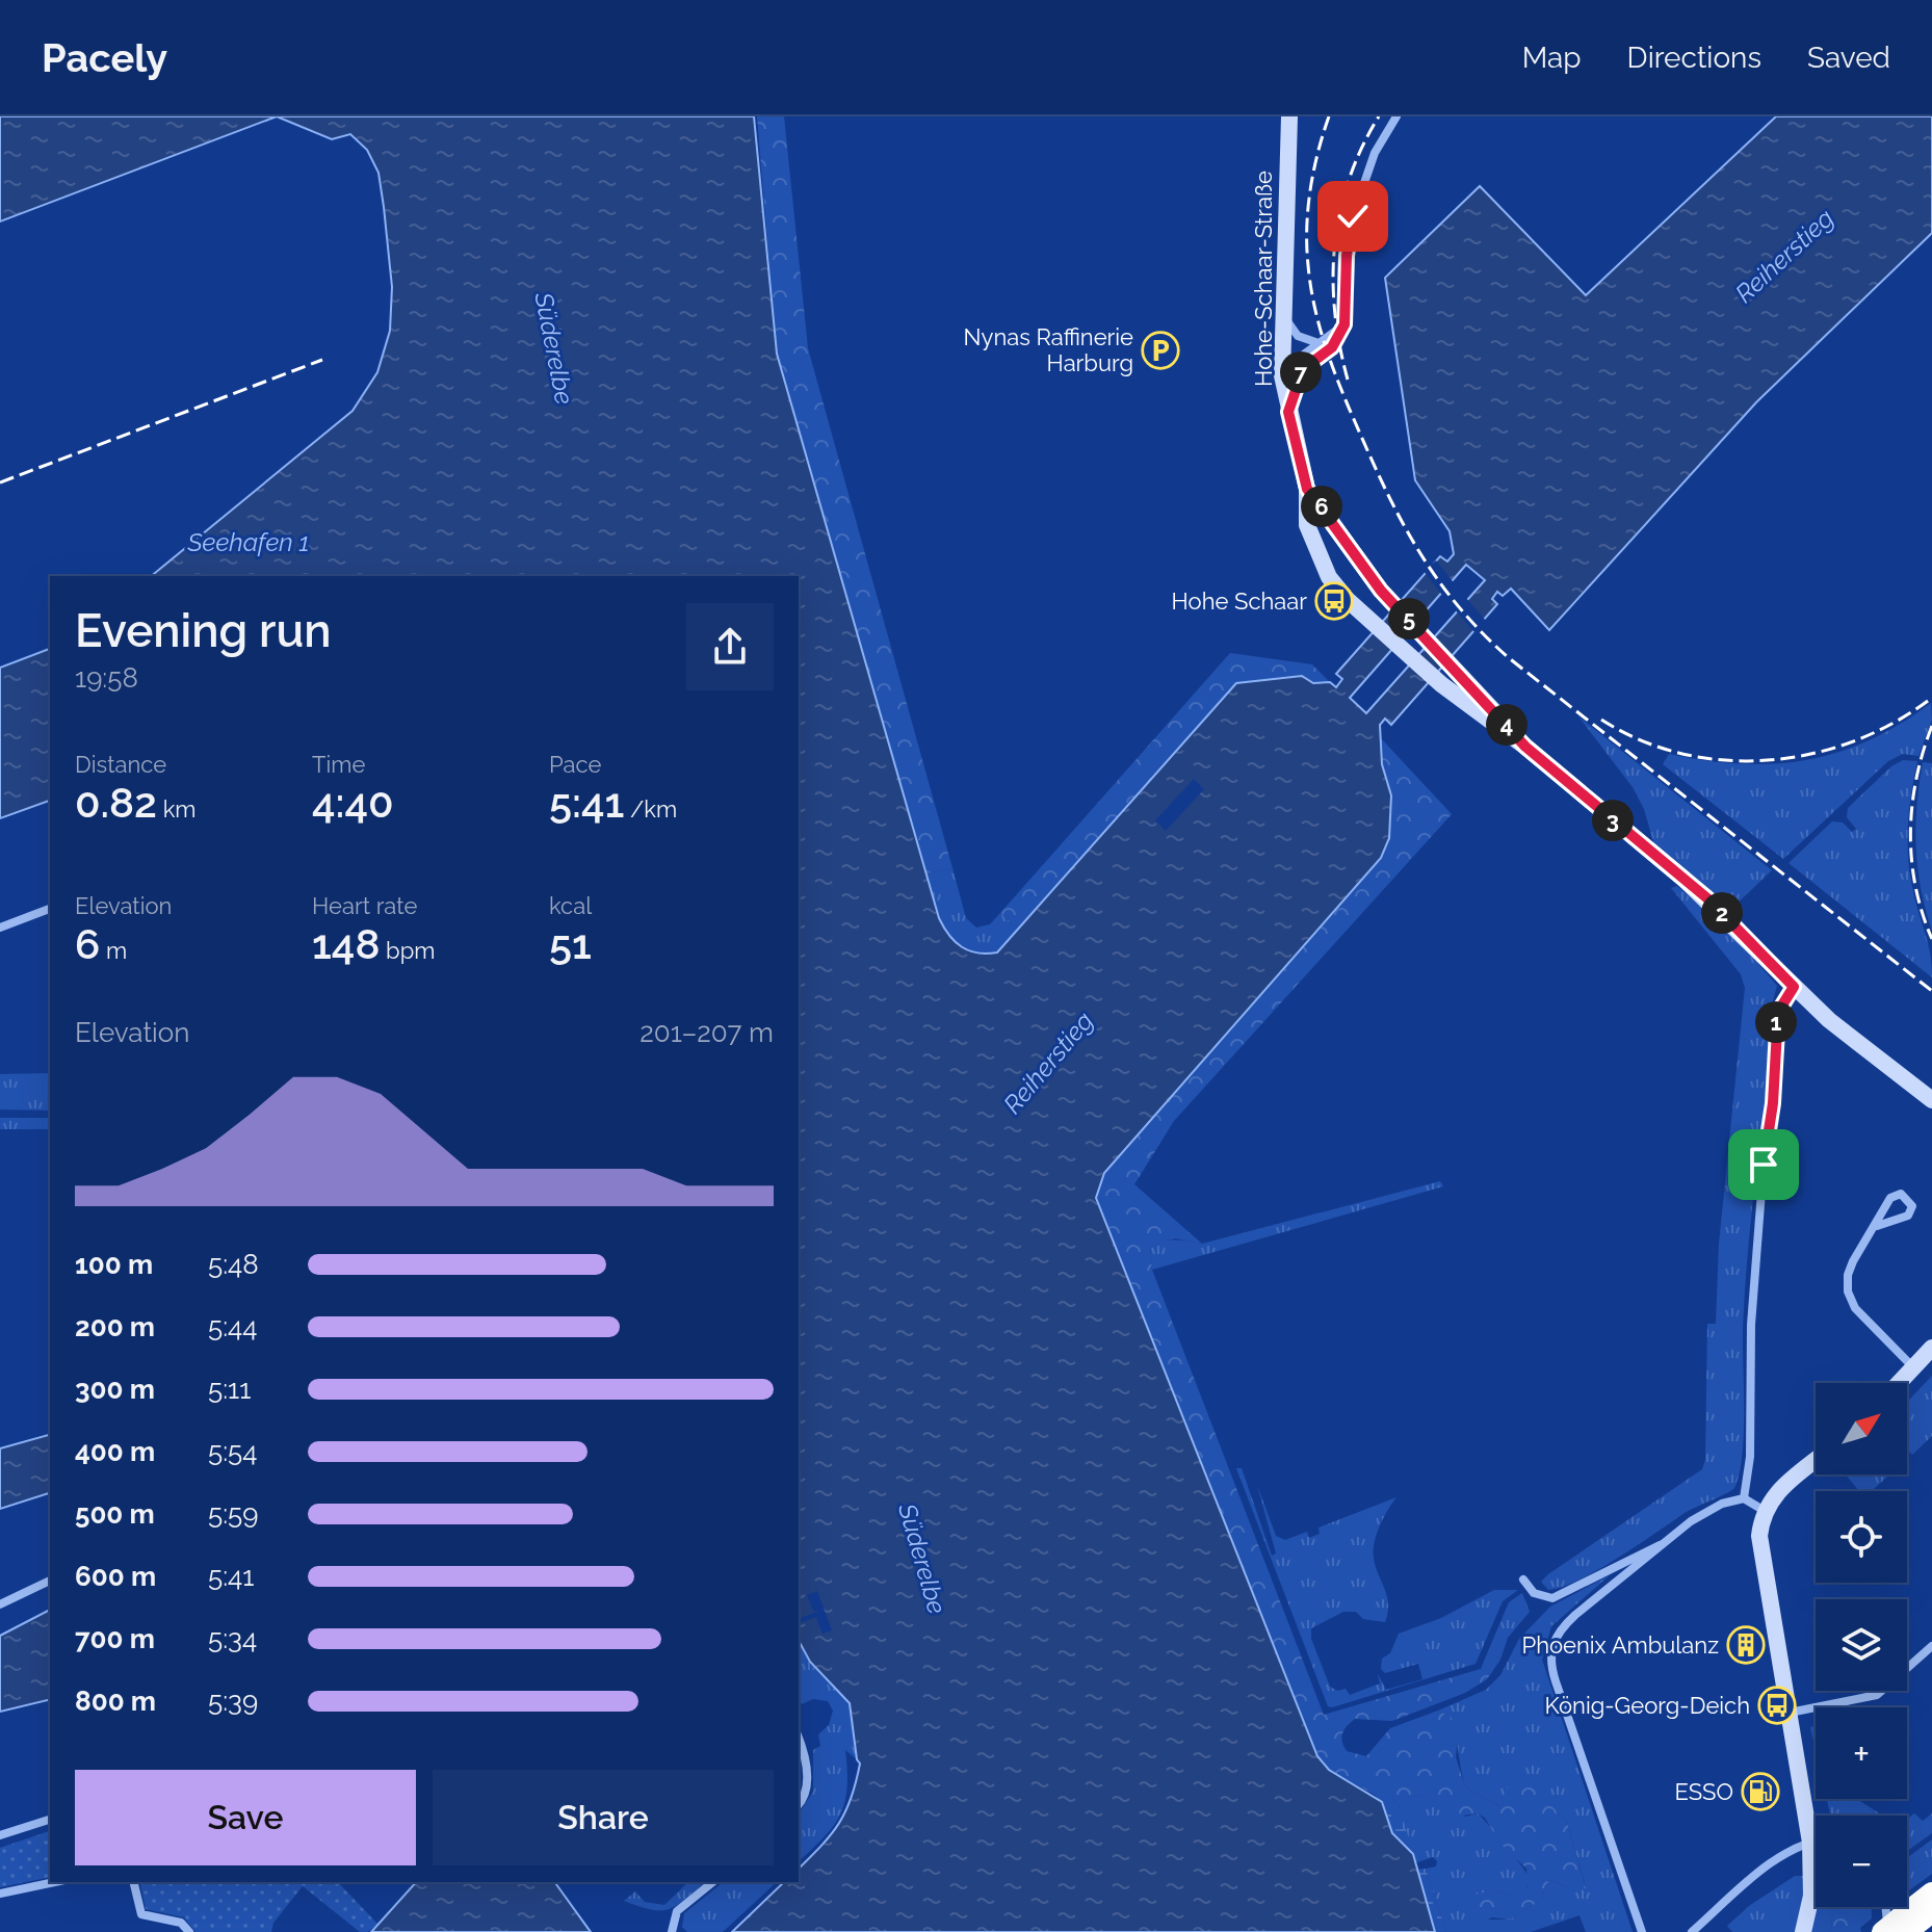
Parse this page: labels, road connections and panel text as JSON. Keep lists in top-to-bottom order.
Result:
{
  "streets": {
    "main road": ["Hohe-Schaar-Straße"]
  },
  "water": ["Reiherstieg", "Süderelbe", "Seehafen 1"],
  "places": {
    "parking": ["Nynas Raffinerie Harburg"],
    "bus stop": ["Hohe Schaar", "König-Georg-Deich"],
    "building": ["Phoenix Ambulanz"],
    "fuel station": ["ESSO"]
  },
  "north": "top right",
  "page": {
    "header": "Pacely",
    "nav": ["Map", "Directions", "Saved"],
    "pins": [
      "7",
      "6",
      "5",
      "4",
      "3",
      "2",
      "1"
    ],
    "heading": ["Evening run", "19:58"],
    "stats": [
      ["Distance", "0.82 km"],
      ["Time", "4:40"],
      ["Pace", "5:41 /km"],
      ["Elevation", "6 m"],
      ["Heart rate", "148 bpm"],
      ["kcal", "51"]
    ],
    "chart": ["Elevation", "201–207 m"],
    "list": [
      {
        "name": "100 m",
        "note": "5:48"
      },
      {
        "name": "200 m",
        "note": "5:44"
      },
      {
        "name": "300 m",
        "note": "5:11"
      },
      {
        "name": "400 m",
        "note": "5:54"
      },
      {
        "name": "500 m",
        "note": "5:59"
      },
      {
        "name": "600 m",
        "note": "5:41"
      },
      {
        "name": "700 m",
        "note": "5:34"
      },
      {
        "name": "800 m",
        "note": "5:39"
      }
    ],
    "map_buttons": ["+", "−"],
    "buttons": ["Save", "Share"]
  }
}
